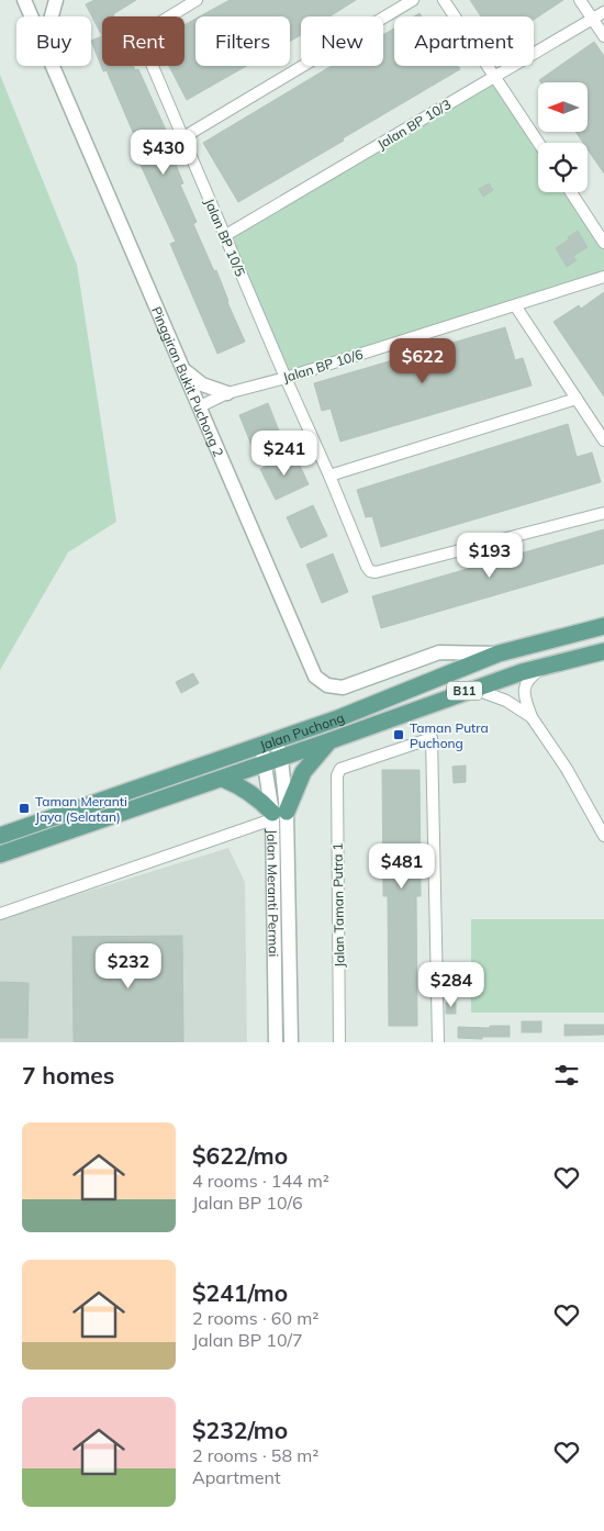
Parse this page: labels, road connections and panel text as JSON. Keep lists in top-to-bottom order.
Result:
{
  "streets": {
    "main road": ["B11", "Jalan Puchong"],
    "street": [
      "Jalan BP 10/3",
      "Jalan BP 10/5",
      "Jalan BP 10/6",
      "Pinggiran Bukit Puchong 2",
      "Jalan Meranti Permai",
      "Jalan Taman Putra 1"
    ]
  },
  "crossings": [
    ["Jalan BP 10/3", "Jalan BP 10/5"],
    ["Jalan BP 10/5", "Jalan BP 10/6"],
    ["Jalan BP 10/6", "Pinggiran Bukit Puchong 2"],
    ["Pinggiran Bukit Puchong 2", "Jalan Puchong"],
    ["Jalan Puchong", "Jalan Meranti Permai"]
  ],
  "places": {
    "transit": ["Taman Putra Puchong", "Taman Meranti Jaya (Selatan)"]
  },
  "north": "left",
  "page": {
    "chip": [
      "Buy",
      "Rent",
      "Filters",
      "New",
      "Apartment"
    ],
    "price": [
      "$430",
      "$622",
      "$241",
      "$193",
      "$481",
      "$232",
      "$284"
    ],
    "heading": "7 homes",
    "list": [
      {
        "name": "$622/mo",
        "note": "4 rooms · 144 m² · Jalan BP 10/6"
      },
      {
        "name": "$241/mo",
        "note": "2 rooms · 60 m² · Jalan BP 10/7"
      },
      {
        "name": "$232/mo",
        "note": "2 rooms · 58 m² · Apartment"
      }
    ]
  }
}
